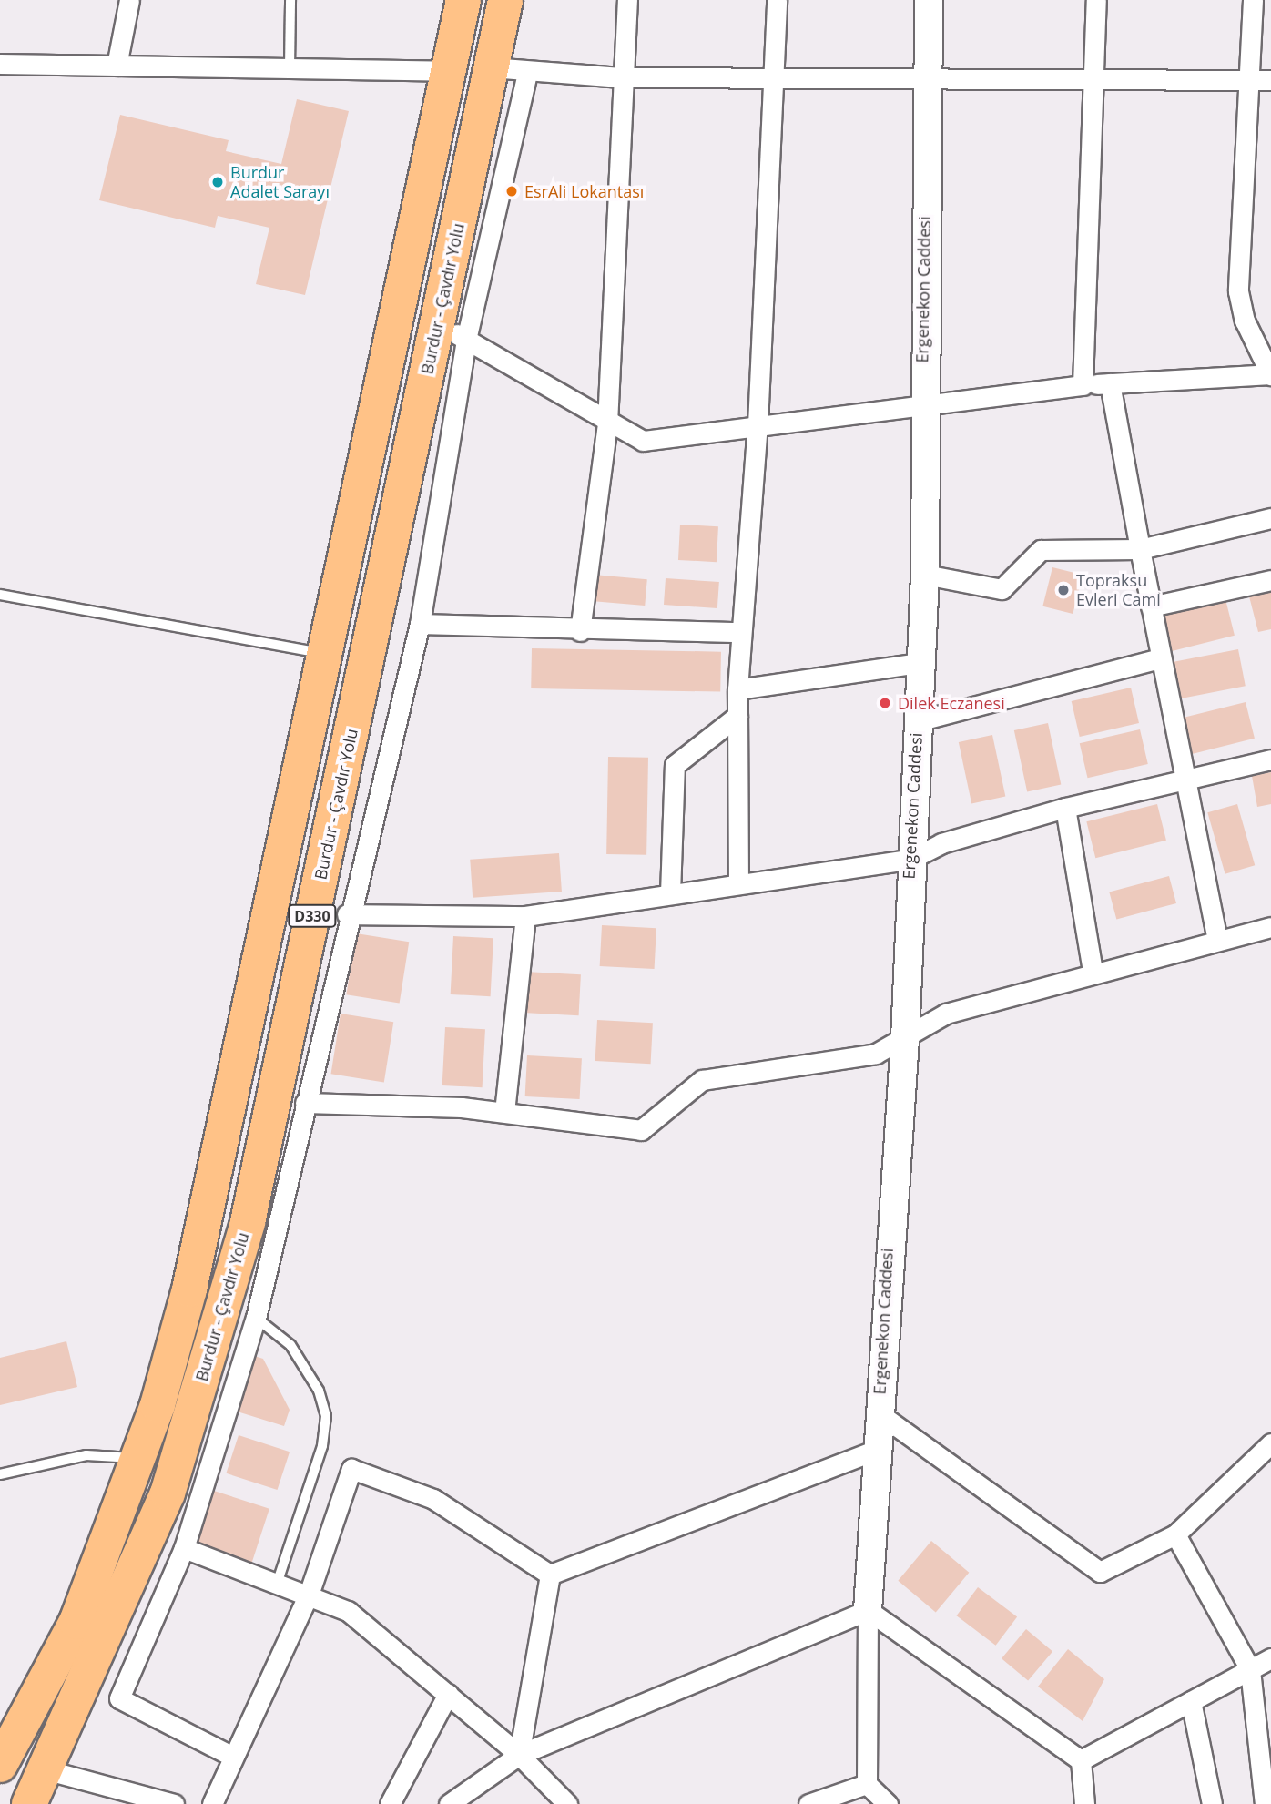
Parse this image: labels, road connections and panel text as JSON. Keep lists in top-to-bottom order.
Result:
{
  "streets": {
    "highway": ["Burdur - Çavdır Yolu", "D330"],
    "street": ["Ergenekon Caddesi"]
  },
  "places": [
    "Burdur Adalet Sarayı",
    "EsrAli Lokantası",
    "Topraksu Evleri Cami",
    "Dilek Eczanesi"
  ]
}
